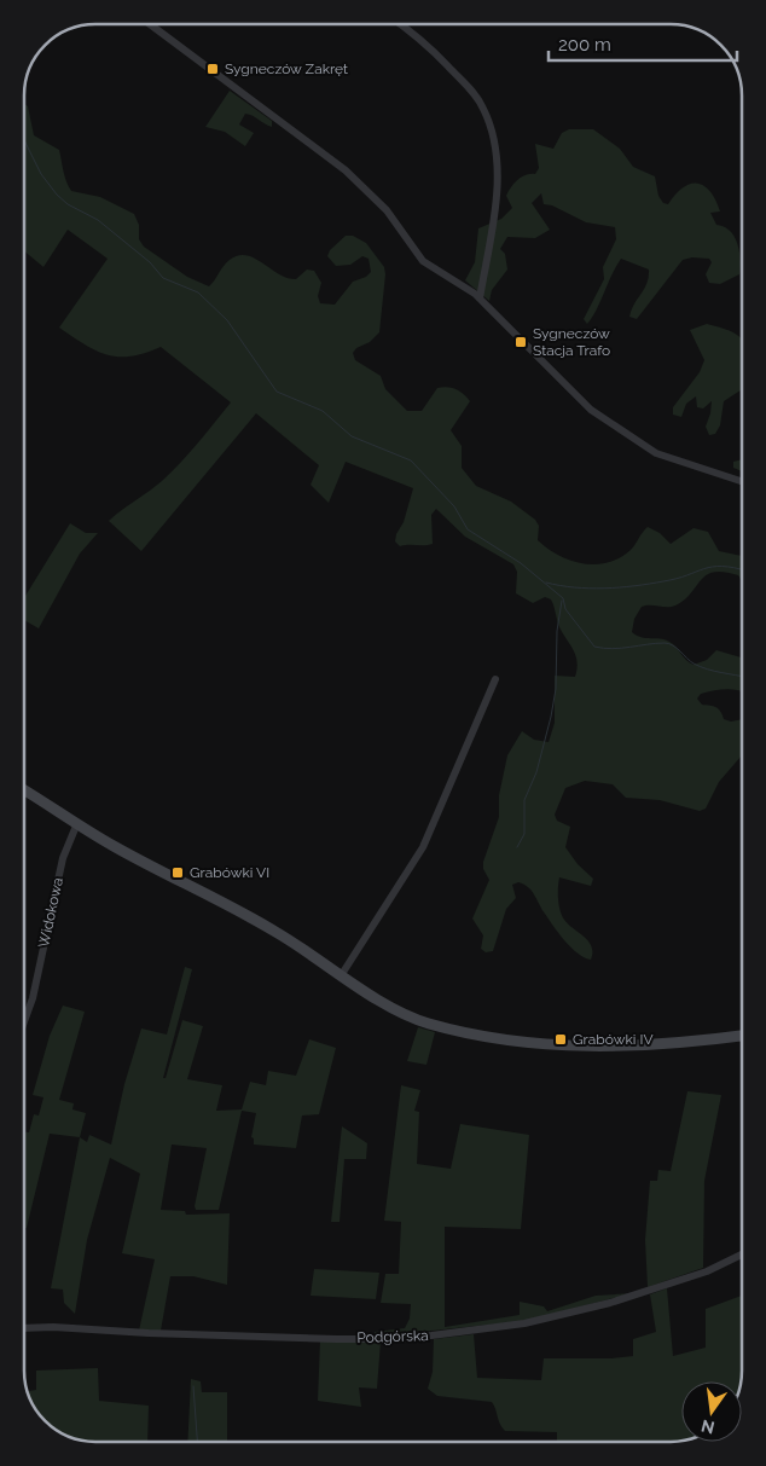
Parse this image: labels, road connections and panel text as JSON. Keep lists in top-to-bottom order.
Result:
{
  "streets": {
    "street": ["Widokowa", "Podgórska"]
  },
  "places": {
    "transit": [
      "Sygneczów Zakręt",
      "Sygneczów Stacja Trafo",
      "Grabówki VI",
      "Grabówki IV"
    ]
  },
  "scale_bar": "200 m",
  "north": "bottom"
}
